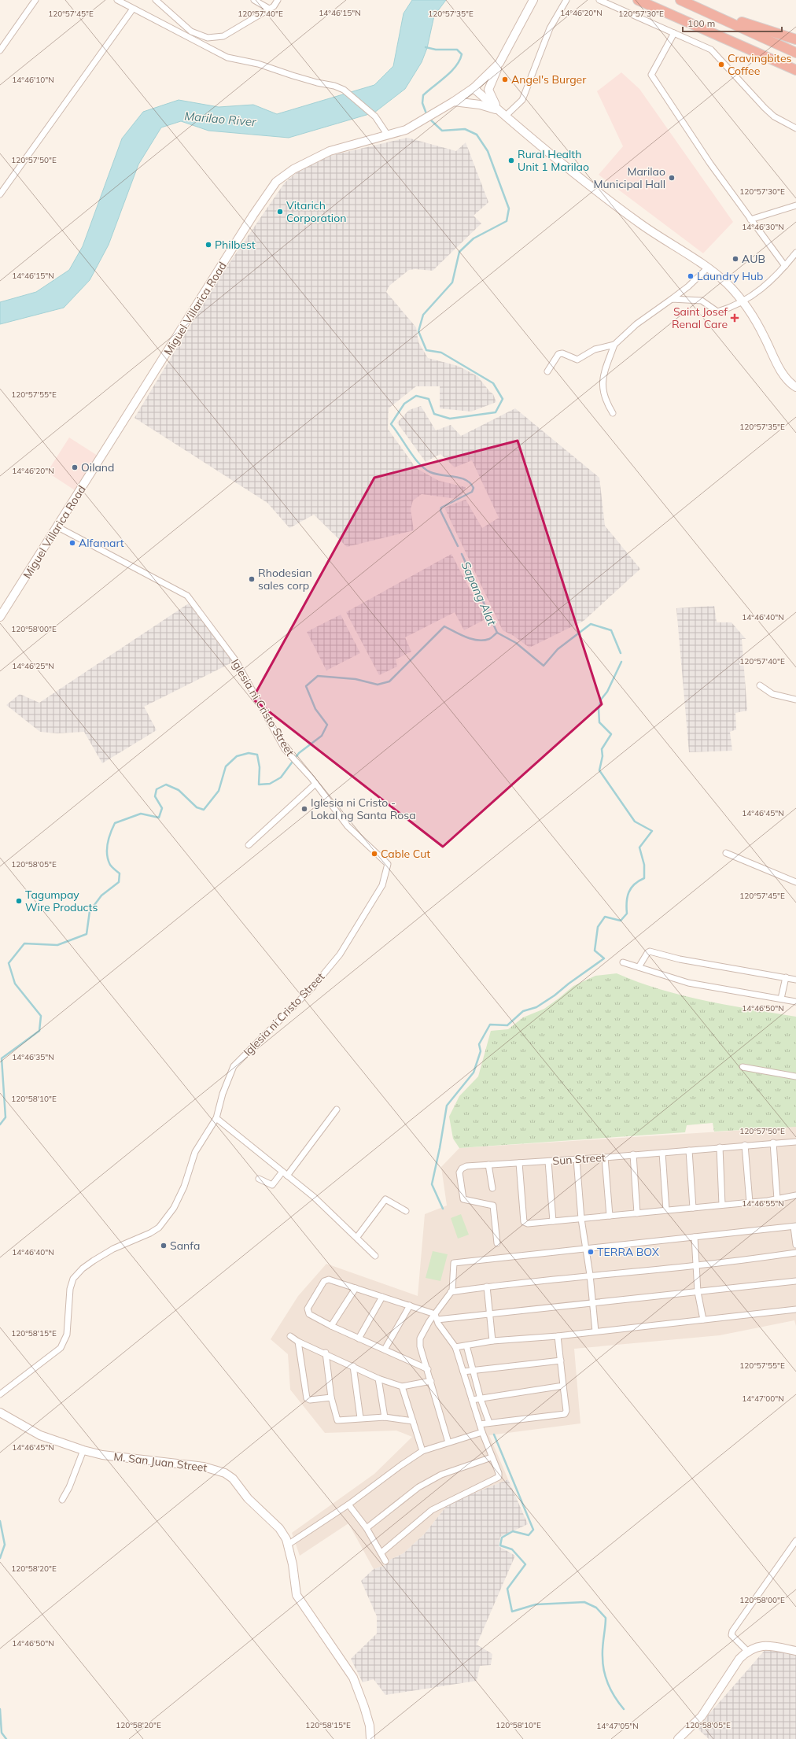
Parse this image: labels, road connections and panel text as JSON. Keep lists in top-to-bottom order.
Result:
{
  "streets": {
    "main road": ["Miguel Villarica Road", "M. San Juan Street"],
    "street": ["Iglesia ni Cristo Street", "Sun Street"]
  },
  "crossings": [
    ["Miguel Villarica Road", "Iglesia ni Cristo Street"]
  ],
  "water": ["Marilao River", "Sapang Alat"],
  "places": {
    "other": [
      "Cravingbites Coffee",
      "Angel's Burger",
      "Rural Health Unit 1 Marilao",
      "Marilao Municipal Hall",
      "Vitarich Corporation",
      "Philbest",
      "AUB",
      "Laundry Hub",
      "Oiland",
      "Alfamart",
      "Rhodesian sales corp",
      "Iglesia ni Cristo - Lokal ng Santa Rosa",
      "Cable Cut",
      "Tagumpay Wire Products",
      "Sanfa",
      "TERRA BOX"
    ],
    "health": ["Saint Josef Renal Care"]
  },
  "scale_bar": "100 m",
  "coordinates": [
    "14°46'15\"N",
    "14°46'20\"N",
    "120°57'45\"E",
    "120°57'35\"E",
    "120°57'40\"E",
    "120°57'30\"E",
    "14°46'10\"N",
    "120°57'50\"E",
    "14°46'30\"N",
    "120°57'55\"E",
    "14°46'40\"N",
    "120°58'00\"E",
    "14°46'25\"N",
    "14°46'45\"N",
    "120°58'05\"E",
    "14°46'50\"N",
    "14°46'35\"N",
    "120°58'10\"E",
    "14°46'55\"N",
    "120°58'15\"E",
    "14°47'00\"N",
    "120°58'20\"E",
    "14°47'05\"N"
  ]
}
